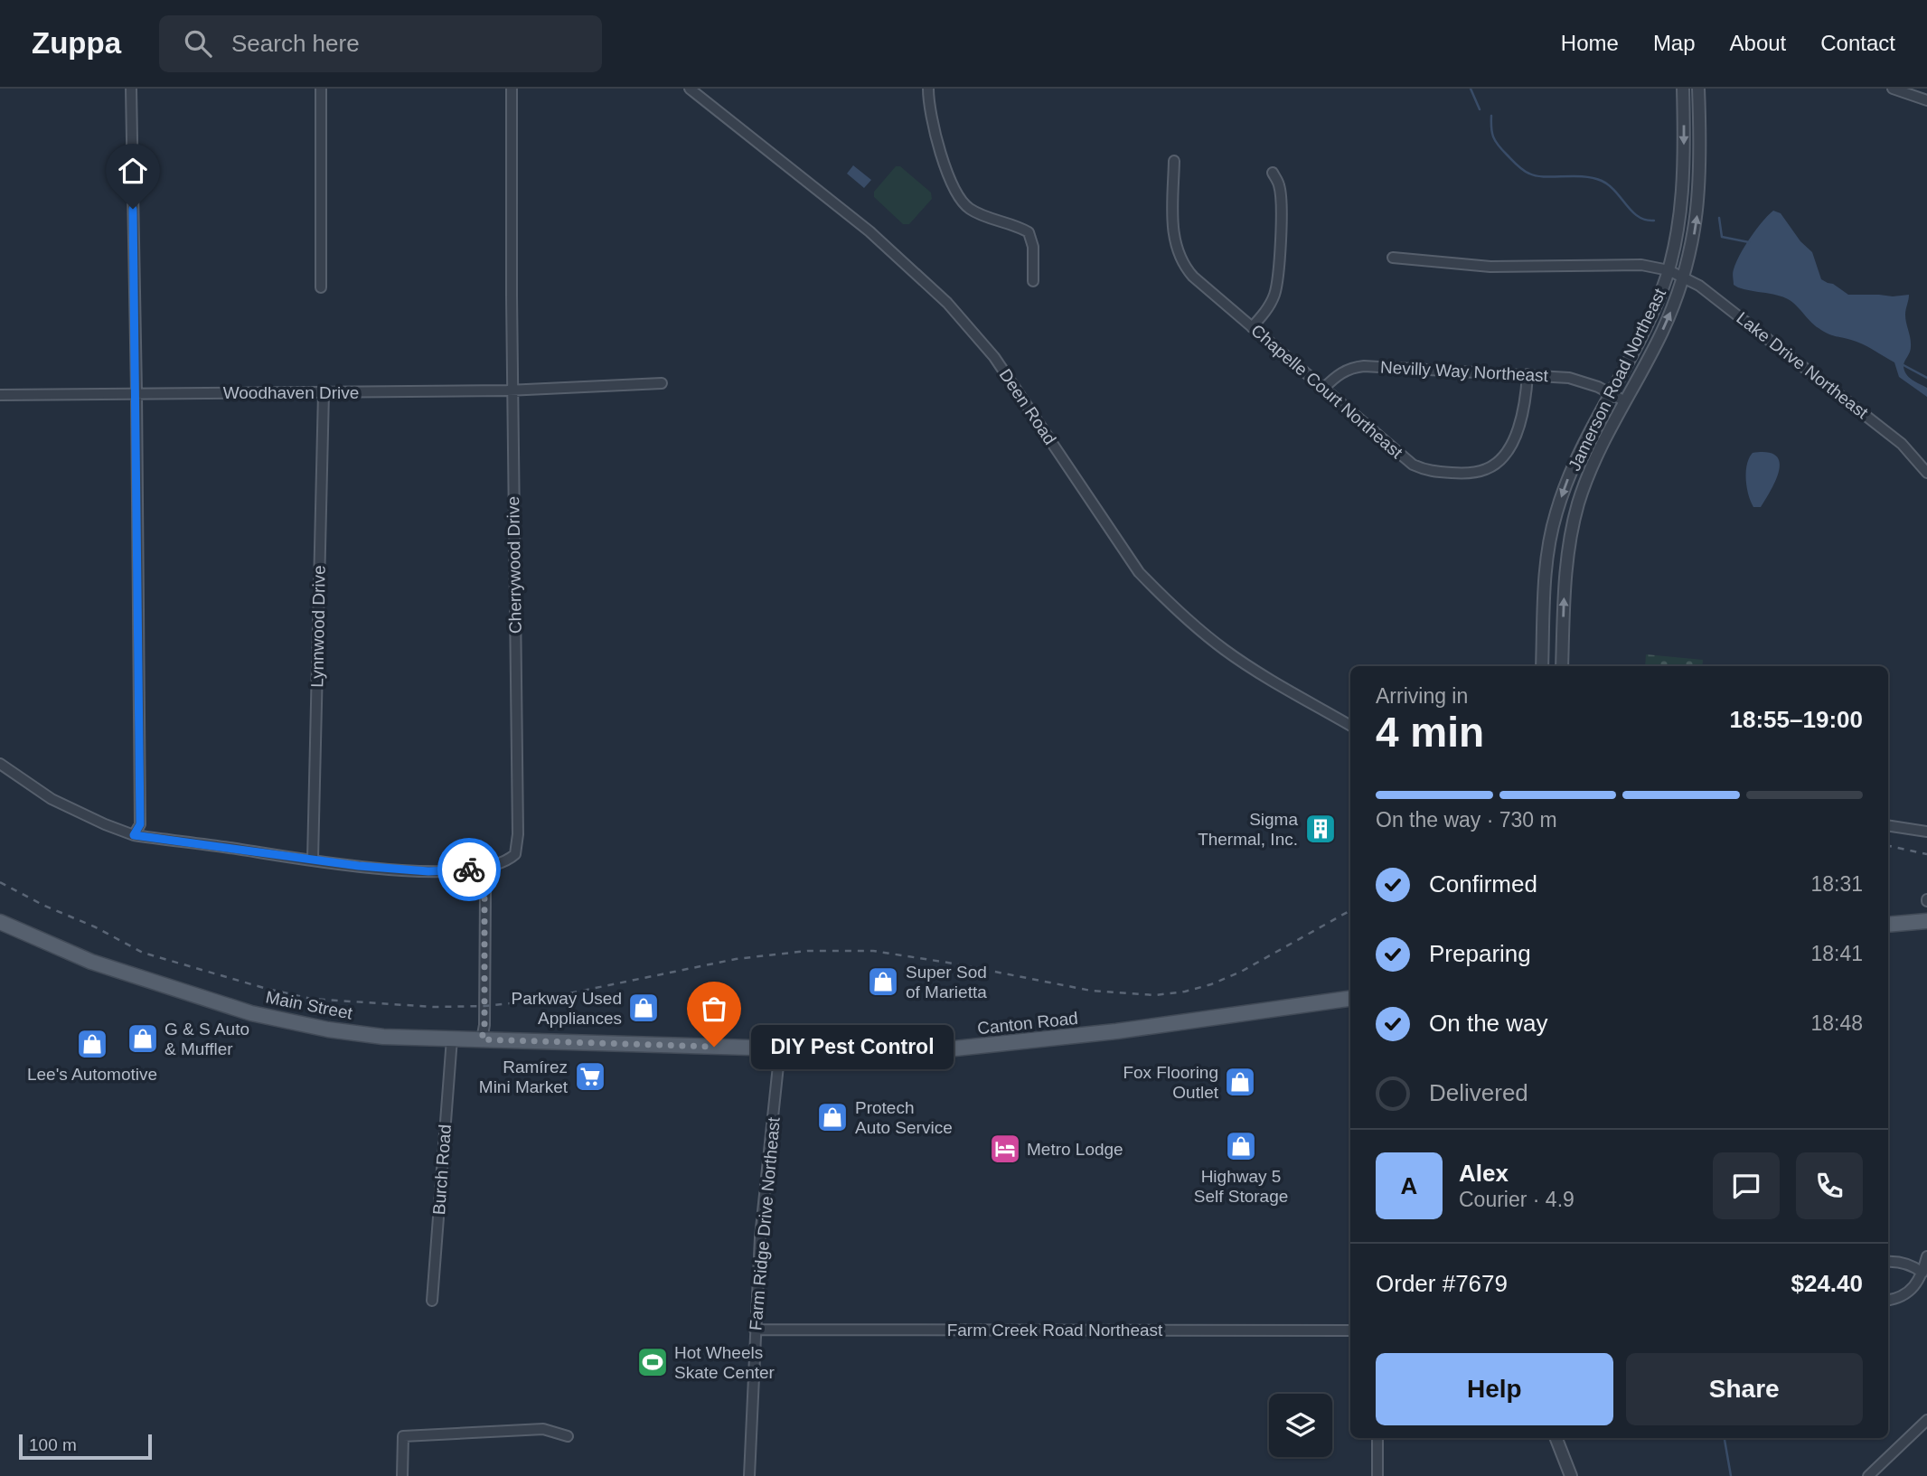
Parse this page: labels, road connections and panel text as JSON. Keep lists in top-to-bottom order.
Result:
{
  "streets": {
    "main road": ["Main Street", "Canton Road"],
    "street": [
      "Lake Drive Northeast",
      "Nevilly Way Northeast",
      "Jamerson Road Northeast",
      "Chapelle Court Northeast",
      "Woodhaven Drive",
      "Deen Road",
      "Cherrywood Drive",
      "Lynnwood Drive",
      "Burch Road",
      "Farm Ridge Drive Northeast",
      "Farm Creek Road Northeast"
    ]
  },
  "crossings": [
    ["Lake Drive Northeast", "Jamerson Road Northeast"],
    ["Nevilly Way Northeast", "Jamerson Road Northeast"],
    ["Nevilly Way Northeast", "Chapelle Court Northeast"],
    ["Woodhaven Drive", "Cherrywood Drive"],
    ["Woodhaven Drive", "Lynnwood Drive"],
    ["Main Street", "Canton Road"],
    ["Main Street", "Burch Road"],
    ["Canton Road", "Farm Ridge Drive Northeast"],
    ["Farm Ridge Drive Northeast", "Farm Creek Road Northeast"]
  ],
  "places": {
    "building": ["Sigma Thermal, Inc."],
    "shop": [
      "Super Sod of Marietta",
      "Parkway Used Appliances",
      "G & S Auto & Muffler",
      "Lee's Automotive",
      "Fox Flooring Outlet",
      "Protech Auto Service",
      "Highway 5 Self Storage"
    ],
    "other": ["DIY Pest Control"],
    "supermarket": ["Ramírez Mini Market"],
    "hotel": ["Metro Lodge"],
    "sports": ["Hot Wheels Skate Center"]
  },
  "scale_bar": "100 m",
  "page": {
    "header": "Zuppa",
    "search": "Search here",
    "nav": [
      "Home",
      "Map",
      "About",
      "Contact"
    ],
    "heading": ["4 min", "Arriving in", "18:55–19:00"],
    "panel": [
      "Alex",
      "Courier · 4.9",
      "Order #7679",
      "$24.40"
    ],
    "bar": "On the way · 730 m",
    "list": [
      ["Confirmed", "18:31"],
      ["Preparing", "18:41"],
      ["On the way", "18:48"],
      "Delivered"
    ],
    "bubble": "DIY Pest Control",
    "round": "A",
    "buttons": ["Help", "Share"],
    "scale": "100 m"
  }
}
